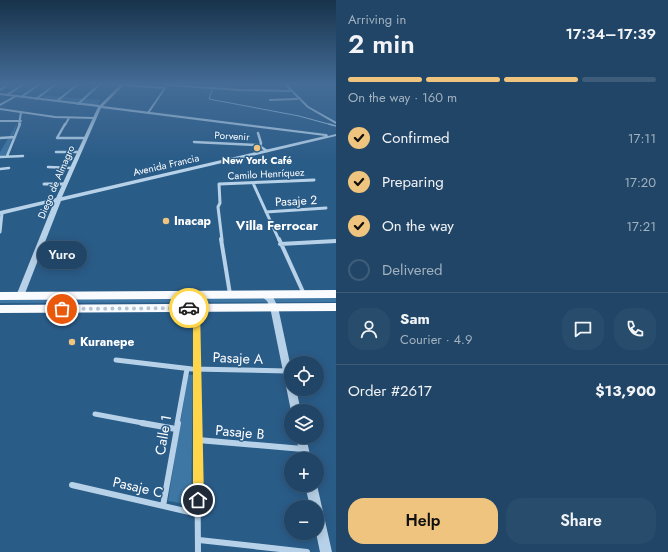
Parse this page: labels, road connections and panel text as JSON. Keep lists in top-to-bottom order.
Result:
{
  "streets": {
    "street": [
      "Porvenir",
      "Avenida Francia",
      "Camilo Henríquez",
      "Diego de Almagro",
      "Pasaje 2",
      "Pasaje A",
      "Pasaje B",
      "Calle 1",
      "Pasaje C"
    ]
  },
  "crossings": [
    ["Porvenir", "Avenida Francia"],
    ["Avenida Francia", "Diego de Almagro"],
    ["Pasaje A", "Calle 1"],
    ["Calle 1", "Pasaje C"]
  ],
  "districts": ["Villa Ferrocar"],
  "places": [
    "New York Café",
    "Inacap",
    "Yuro",
    "Kuranepe"
  ],
  "page": {
    "heading": ["2 min", "Arriving in", "17:34–17:39"],
    "panel": [
      "Sam",
      "Courier · 4.9",
      "Order #2617",
      "$13,900"
    ],
    "bar": "On the way · 160 m",
    "list": [
      ["Confirmed", "17:11"],
      ["Preparing", "17:20"],
      ["On the way", "17:21"],
      "Delivered"
    ],
    "bubble": "Yuro",
    "map_buttons": ["+", "−"],
    "buttons": ["Help", "Share"]
  }
}
